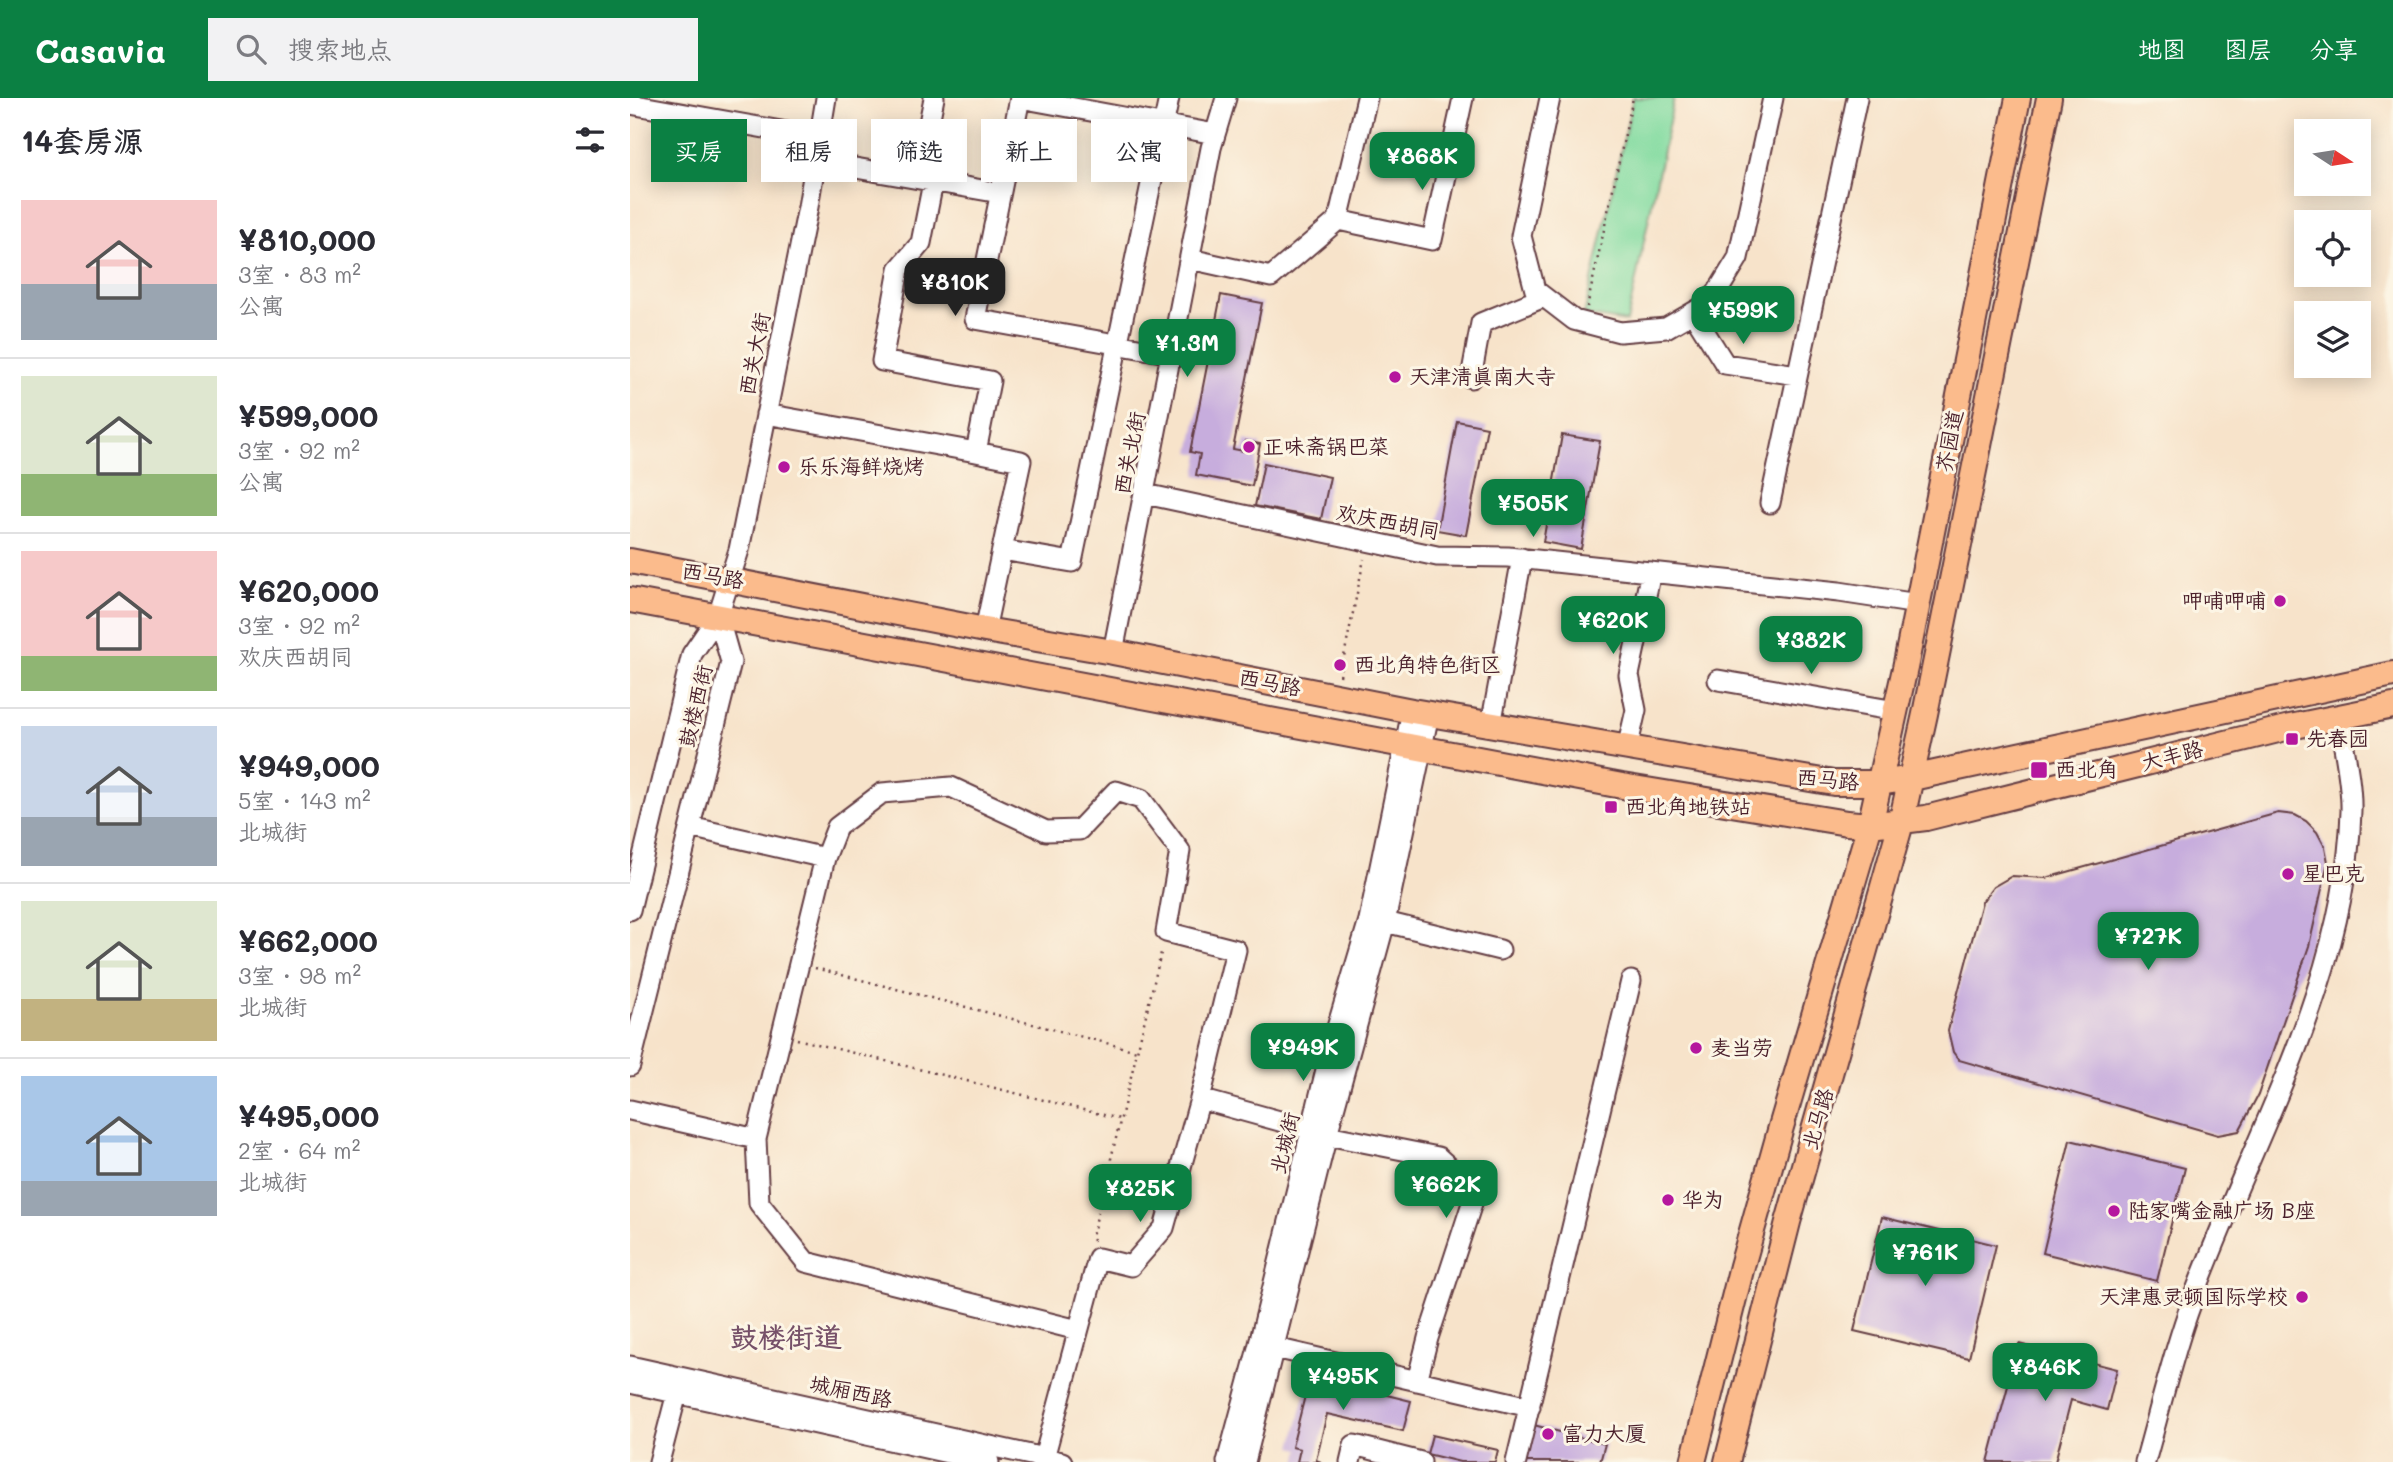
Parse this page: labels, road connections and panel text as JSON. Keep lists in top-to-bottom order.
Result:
{
  "streets": {
    "main road": [
      "芥园道",
      "西马路",
      "大丰路",
      "北马路"
    ],
    "street": [
      "西关大街",
      "西关北街",
      "欢庆西胡同",
      "鼓楼西街",
      "北城街",
      "城厢西路"
    ]
  },
  "crossings": [
    ["西关大街", "西马路"],
    ["西关大街", "鼓楼西街"],
    ["芥园道", "欢庆西胡同"],
    ["芥园道", "西马路"],
    ["芥园道", "大丰路"],
    ["芥园道", "北马路"],
    ["西关北街", "欢庆西胡同"],
    ["西关北街", "西马路"],
    ["西马路", "鼓楼西街"],
    ["西马路", "大丰路"],
    ["西马路", "北马路"],
    ["西马路", "北城街"],
    ["大丰路", "北马路"]
  ],
  "districts": ["鼓楼街道"],
  "places": {
    "other": [
      "天津清真南大寺",
      "正味斋锅巴菜",
      "乐乐海鲜烧烤",
      "呷哺呷哺",
      "西北角特色街区",
      "星巴克",
      "麦当劳",
      "华为",
      "陆家嘴金融广场 B座",
      "天津惠灵顿国际学校",
      "富力大厦"
    ],
    "transit": ["先春园", "西北角", "西北角地铁站"]
  },
  "north": "right",
  "page": {
    "header": "Casavia",
    "search": "搜索地点",
    "nav": ["地图", "图层", "分享"],
    "heading": "14套房源",
    "chip": [
      "买房",
      "租房",
      "筛选",
      "新上",
      "公寓"
    ],
    "price": [
      "¥868K",
      "¥810K",
      "¥599K",
      "¥1.3M",
      "¥505K",
      "¥620K",
      "¥382K",
      "¥727K",
      "¥949K",
      "¥662K",
      "¥825K",
      "¥761K",
      "¥846K",
      "¥495K"
    ],
    "list": [
      {
        "name": "¥810,000",
        "note": "3室 · 83 m² · 公寓"
      },
      {
        "name": "¥599,000",
        "note": "3室 · 92 m² · 公寓"
      },
      {
        "name": "¥620,000",
        "note": "3室 · 92 m² · 欢庆西胡同"
      },
      {
        "name": "¥949,000",
        "note": "5室 · 143 m² · 北城街"
      },
      {
        "name": "¥662,000",
        "note": "3室 · 98 m² · 北城街"
      },
      {
        "name": "¥495,000",
        "note": "2室 · 64 m² · 北城街"
      }
    ]
  }
}
